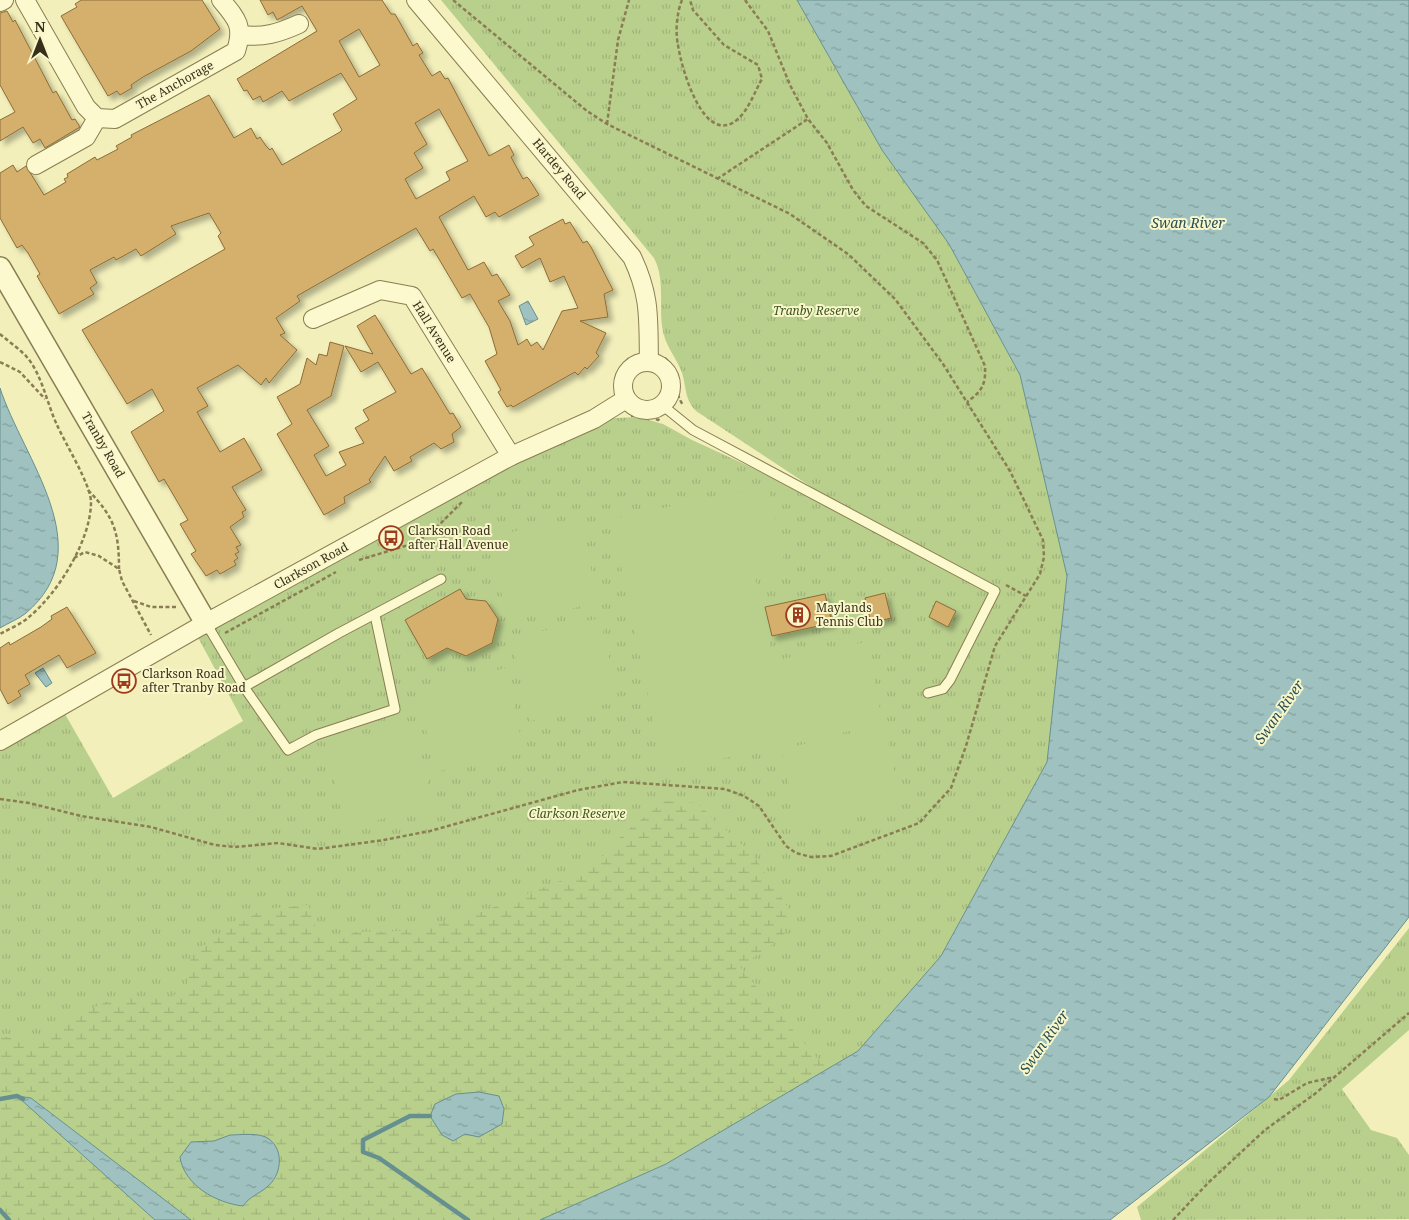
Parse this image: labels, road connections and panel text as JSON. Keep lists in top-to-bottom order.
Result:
{
  "streets": {
    "street": [
      "The Anchorage",
      "Hardey Road",
      "Hall Avenue",
      "Tranby Road",
      "Clarkson Road"
    ]
  },
  "crossings": [
    ["Hardey Road", "Clarkson Road"],
    ["Hall Avenue", "Clarkson Road"],
    ["Tranby Road", "Clarkson Road"]
  ],
  "water": ["Swan River"],
  "parks": ["Tranby Reserve", "Clarkson Reserve"],
  "places": {
    "bus stop": ["Clarkson Road after Hall Avenue", "Clarkson Road after Tranby Road"],
    "building": ["Maylands Tennis Club"]
  },
  "north": "top"
}
